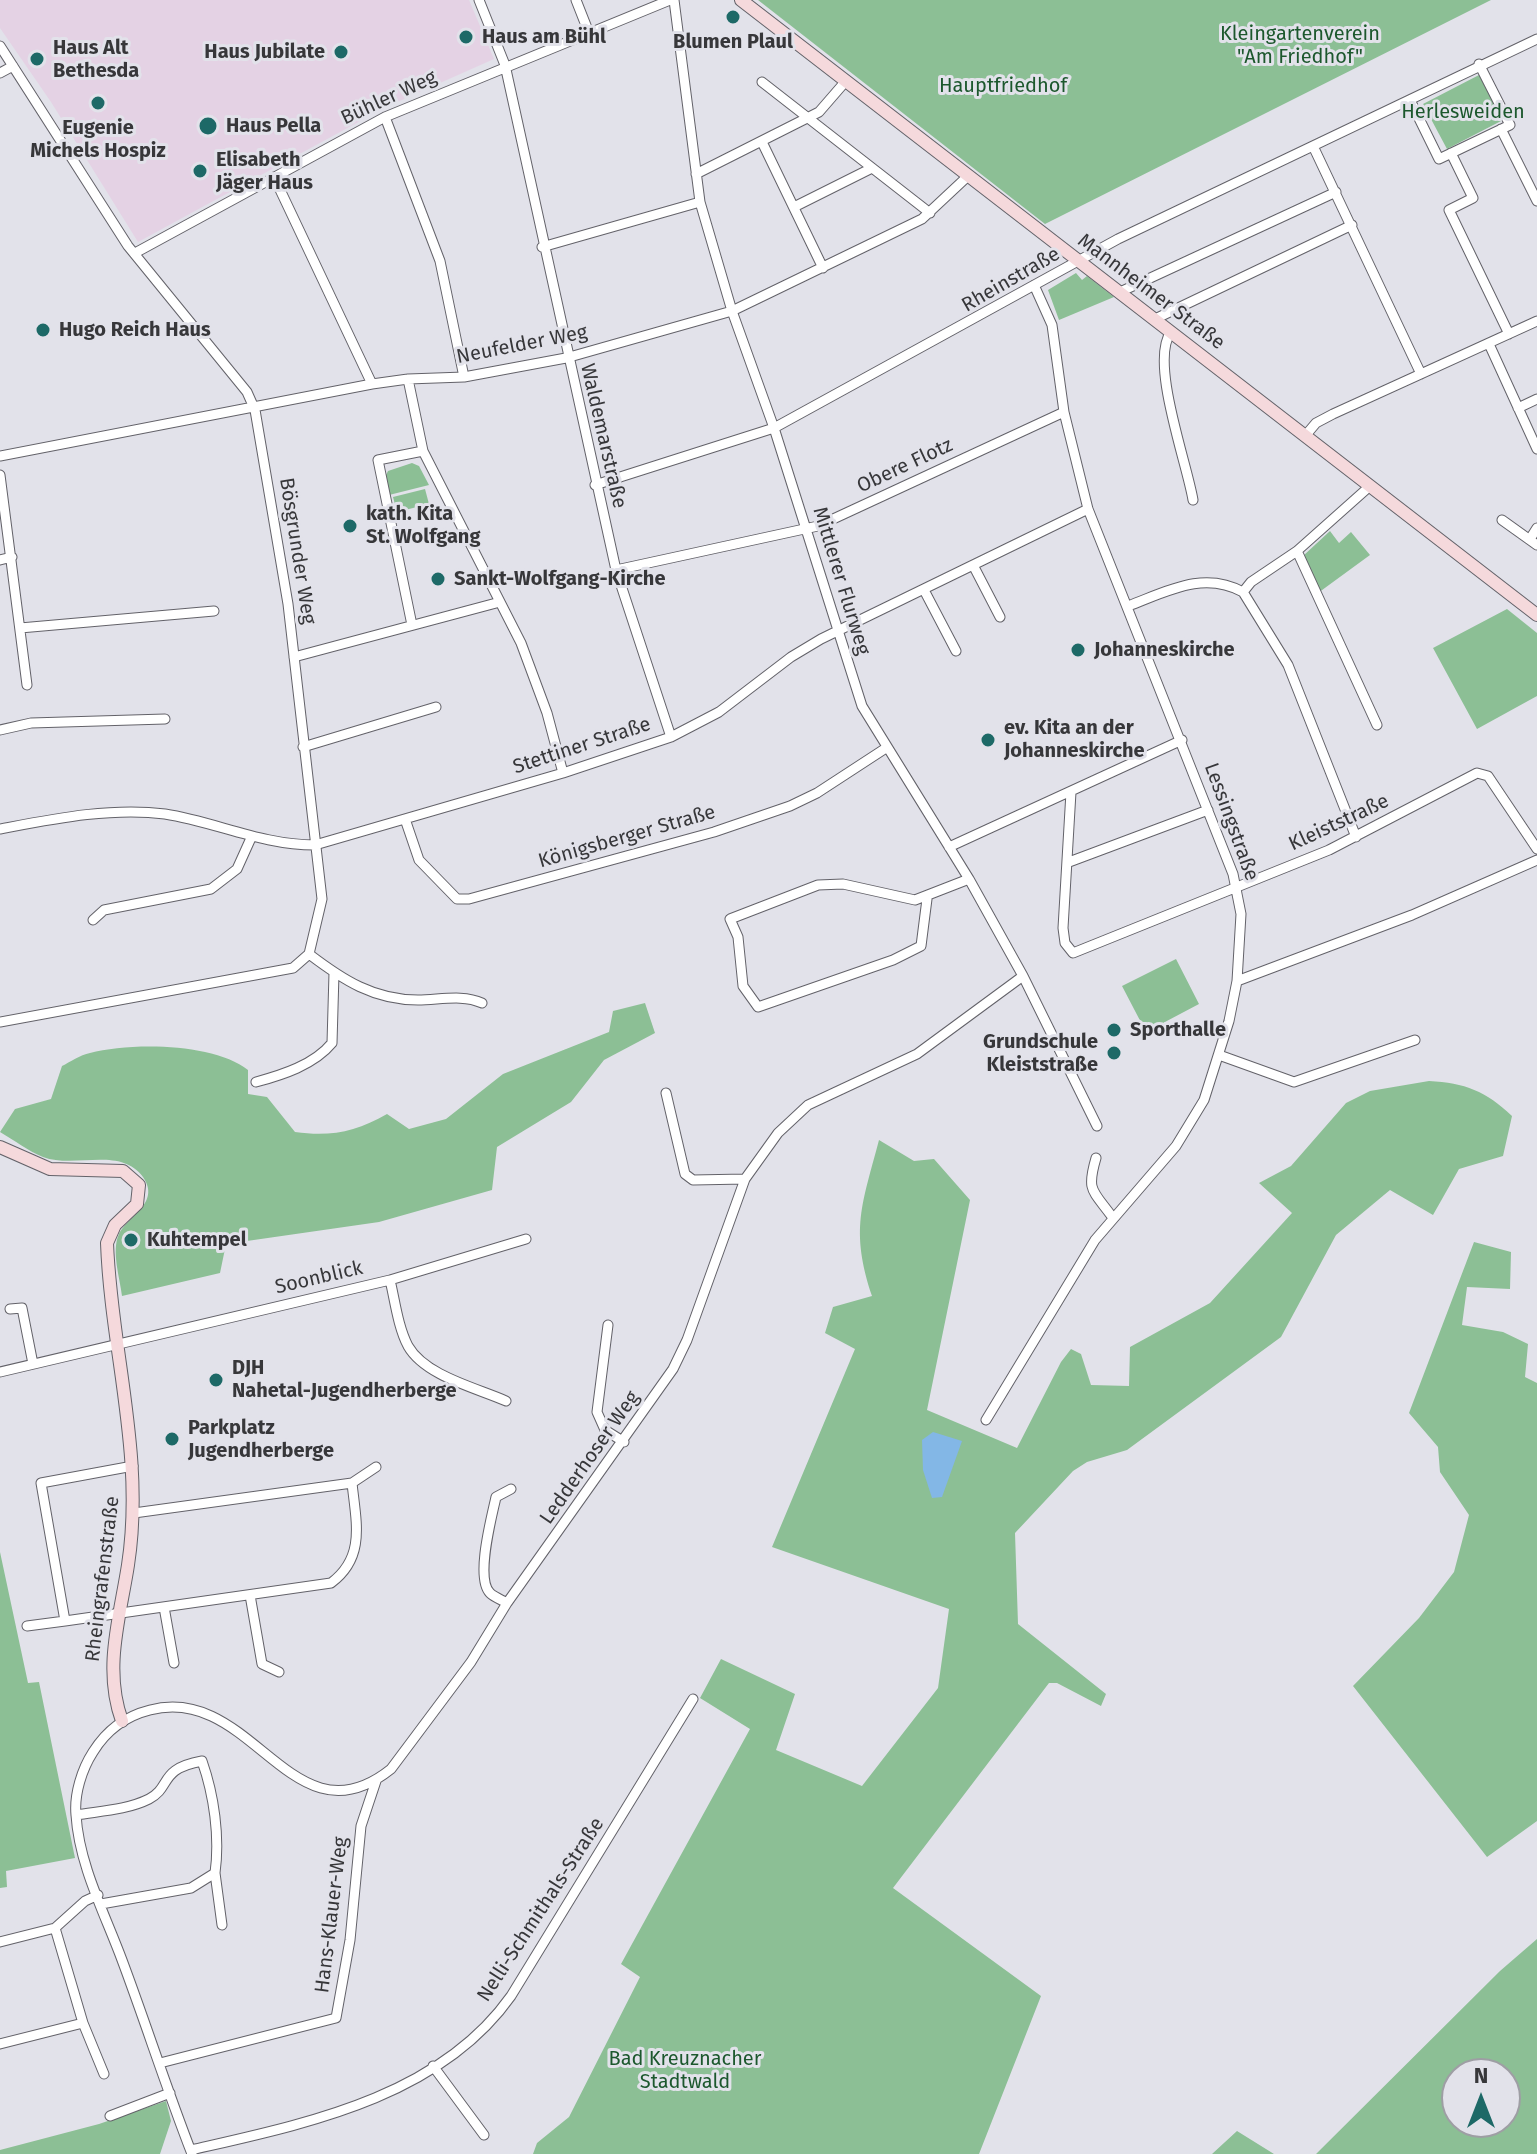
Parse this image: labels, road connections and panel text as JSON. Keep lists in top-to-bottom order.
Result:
{
  "streets": {
    "street": [
      "Bühler Weg",
      "Rheinstraße",
      "Mannheimer Straße",
      "Neufelder Weg",
      "Waldemarstraße",
      "Obere Flotz",
      "Bösgrunder Weg",
      "Mittlerer Flurweg",
      "Stettiner Straße",
      "Lessingstraße",
      "Kleiststraße",
      "Königsberger Straße",
      "Soonblick",
      "Ledderhoser Weg",
      "Rheingrafenstraße",
      "Nelli-Schmithals-Straße",
      "Hans-Klauer-Weg"
    ]
  },
  "crossings": [
    ["Bühler Weg", "Waldemarstraße"],
    ["Bühler Weg", "Bösgrunder Weg"],
    ["Bühler Weg", "Mittlerer Flurweg"],
    ["Rheinstraße", "Mannheimer Straße"],
    ["Rheinstraße", "Waldemarstraße"],
    ["Rheinstraße", "Mittlerer Flurweg"],
    ["Rheinstraße", "Lessingstraße"],
    ["Mannheimer Straße", "Neufelder Weg"],
    ["Neufelder Weg", "Waldemarstraße"],
    ["Neufelder Weg", "Bösgrunder Weg"],
    ["Neufelder Weg", "Mittlerer Flurweg"],
    ["Waldemarstraße", "Obere Flotz"],
    ["Waldemarstraße", "Stettiner Straße"],
    ["Obere Flotz", "Mittlerer Flurweg"],
    ["Obere Flotz", "Lessingstraße"],
    ["Bösgrunder Weg", "Stettiner Straße"],
    ["Mittlerer Flurweg", "Stettiner Straße"],
    ["Mittlerer Flurweg", "Königsberger Straße"],
    ["Mittlerer Flurweg", "Ledderhoser Weg"],
    ["Stettiner Straße", "Lessingstraße"],
    ["Stettiner Straße", "Königsberger Straße"],
    ["Lessingstraße", "Kleiststraße"],
    ["Soonblick", "Rheingrafenstraße"],
    ["Ledderhoser Weg", "Hans-Klauer-Weg"]
  ],
  "parks": [
    "Kleingartenverein \"Am Friedhof\"",
    "Hauptfriedhof",
    "Herlesweiden",
    "Bad Kreuznacher Stadtwald"
  ],
  "places": [
    "Blumen Plaul",
    "Haus am Bühl",
    "Haus Jubilate",
    "Haus Alt Bethesda",
    "Eugenie Michels Hospiz",
    "Haus Pella",
    "Elisabeth Jäger Haus",
    "Hugo Reich Haus",
    "kath. Kita St. Wolfgang",
    "Sankt-Wolfgang-Kirche",
    "Johanneskirche",
    "ev. Kita an der Johanneskirche",
    "Sporthalle",
    "Grundschule Kleiststraße",
    "Kuhtempel",
    "DJH Nahetal-Jugendherberge",
    "Parkplatz Jugendherberge"
  ],
  "north": "top"
}
